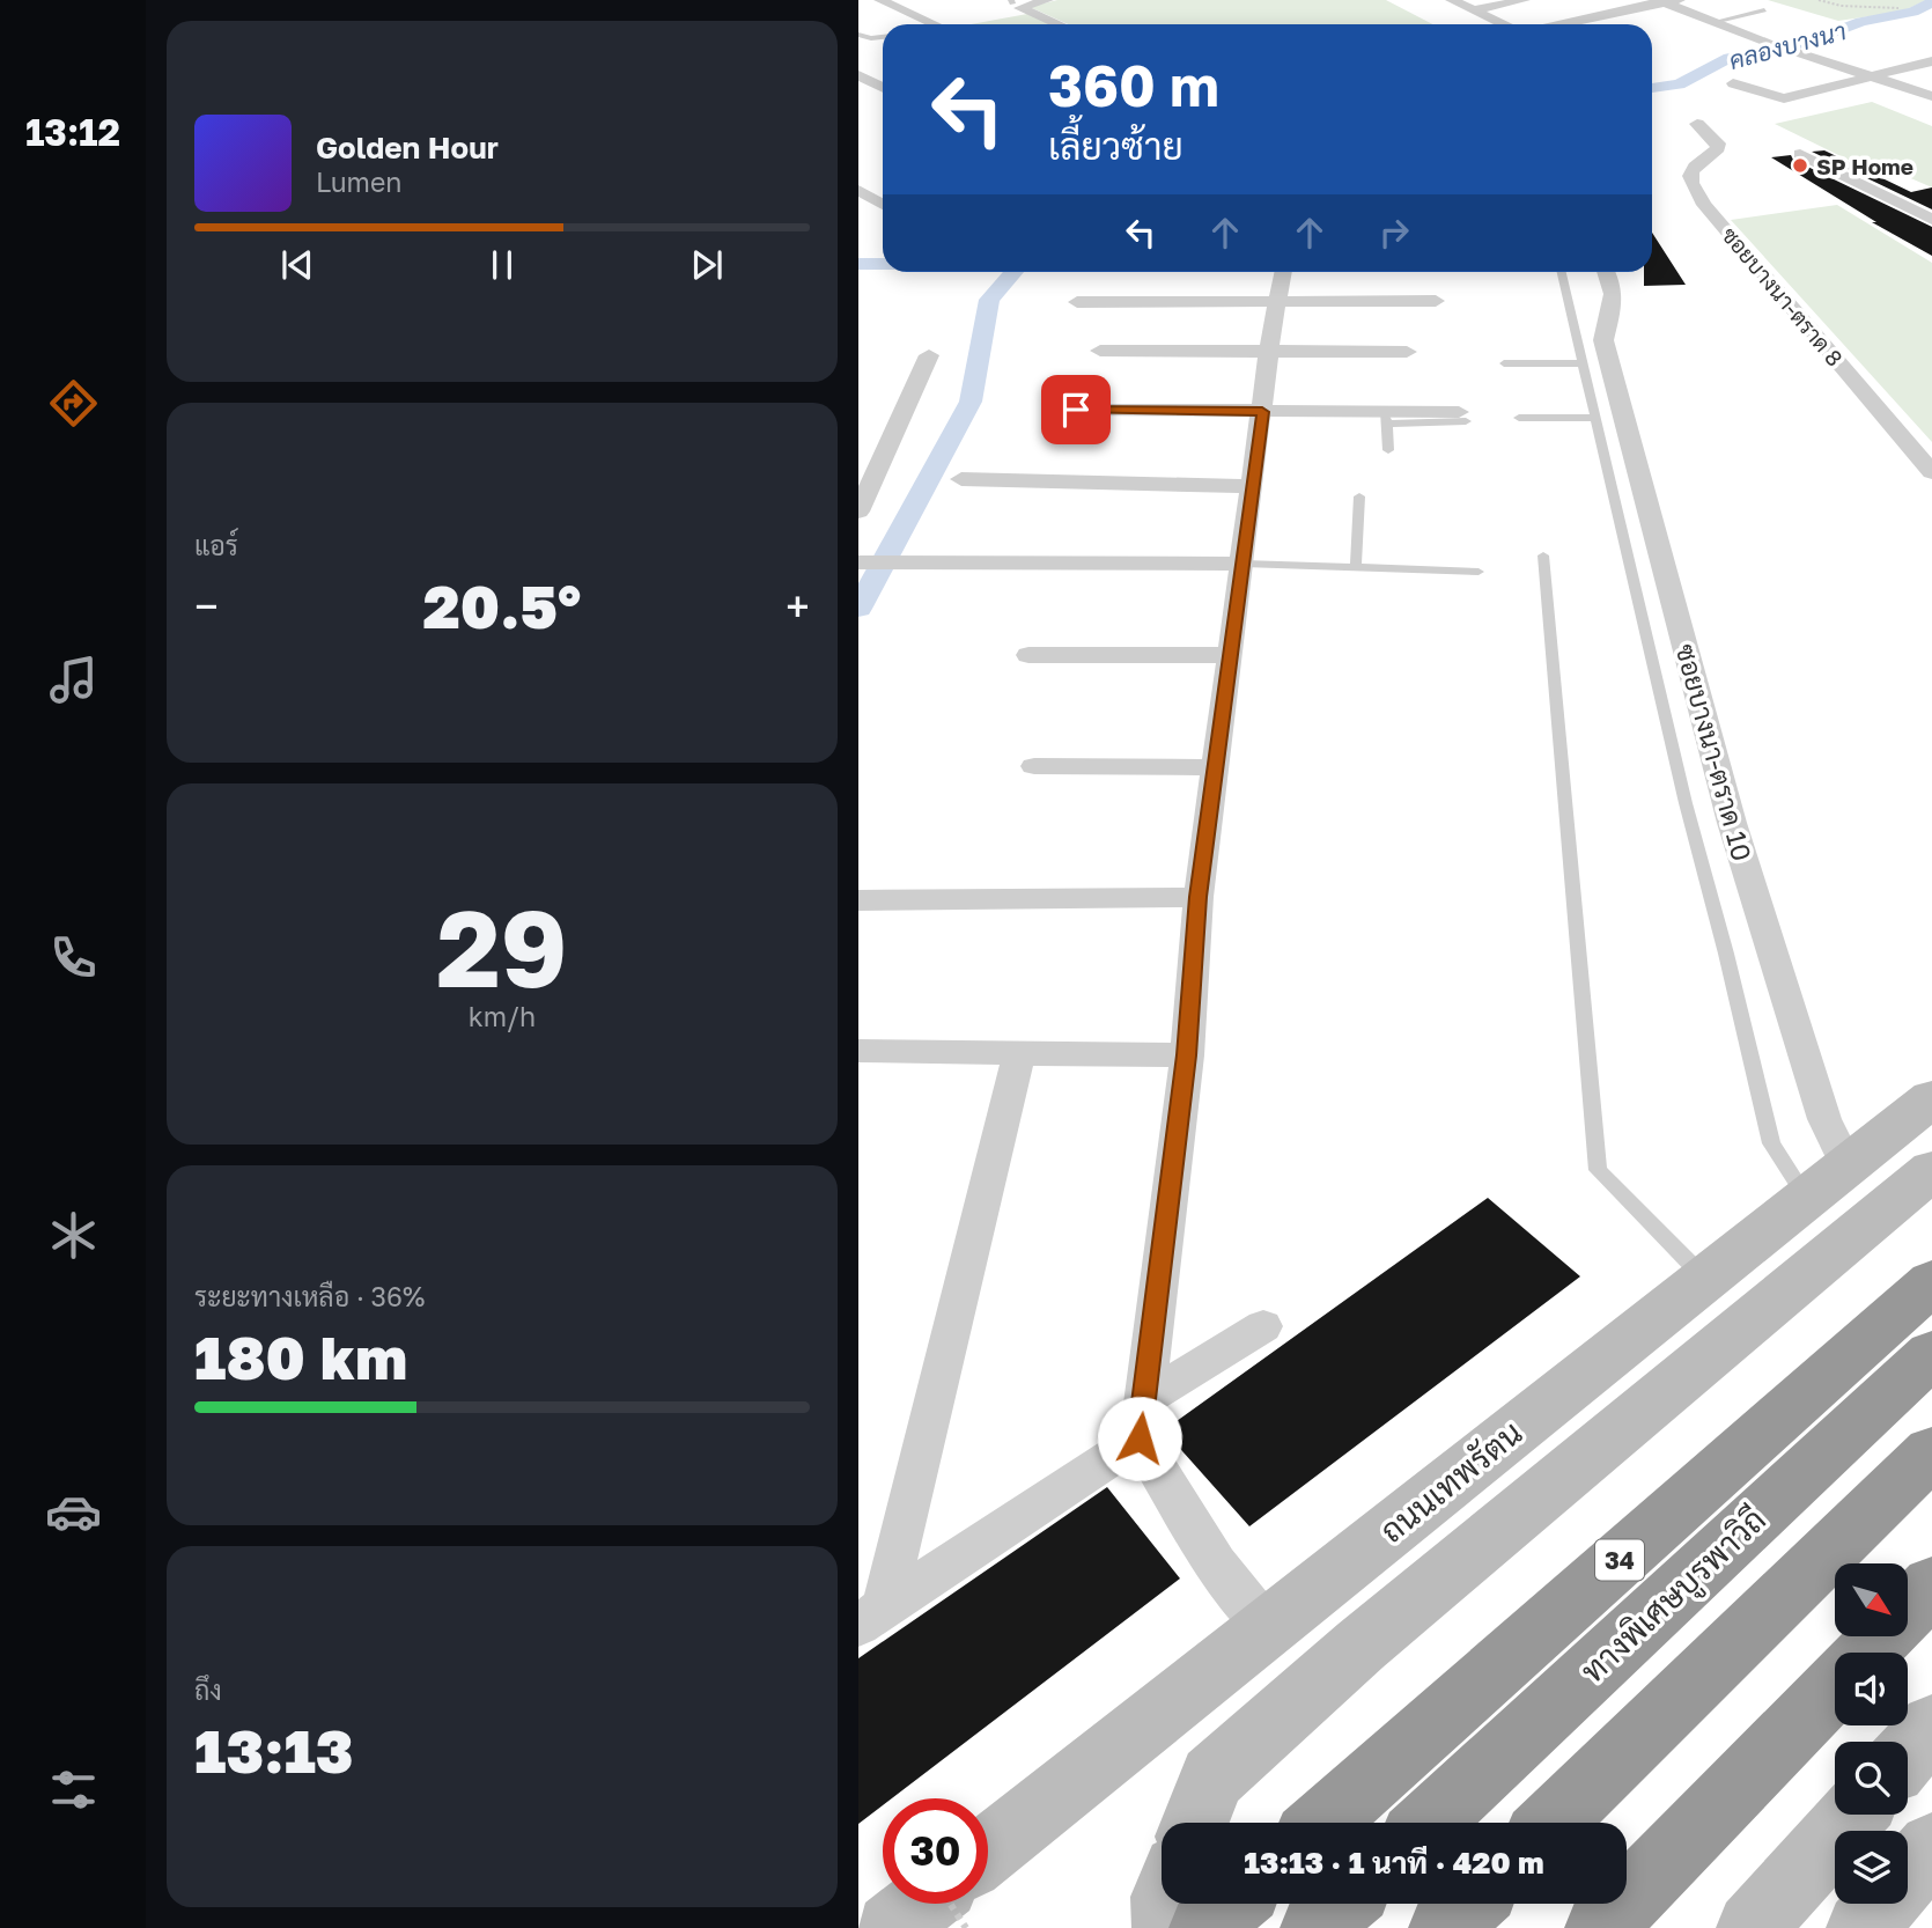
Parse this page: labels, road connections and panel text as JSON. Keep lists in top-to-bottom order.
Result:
{
  "streets": {
    "highway": ["34", "ทางพิเศษบูรพาวิถี"],
    "main road": ["ถนนเทพรัตน"],
    "street": ["ซอยบางนา-ตราด 8", "ซอยบางนา-ตราด 10"]
  },
  "crossings": [
    ["ซอยบางนา-ตราด 10", "ถนนเทพรัตน"]
  ],
  "water": ["คลองบางนา"],
  "places": ["SP Home"],
  "north": "bottom right",
  "page": {
    "tabs": "13:12",
    "turn": ["360 m", "เลี้ยวซ้าย"],
    "song": ["Golden Hour", "Lumen"],
    "tile": [
      "แอร์",
      ["29", "km/h"],
      ["ระยะทางเหลือ · 36%", "180 km"],
      ["ถึง", "13:13"]
    ],
    "heat": ["−", "20.5°", "+"],
    "limit": "30",
    "trip": "13:13 · 1 นาที · 420 m"
  }
}
